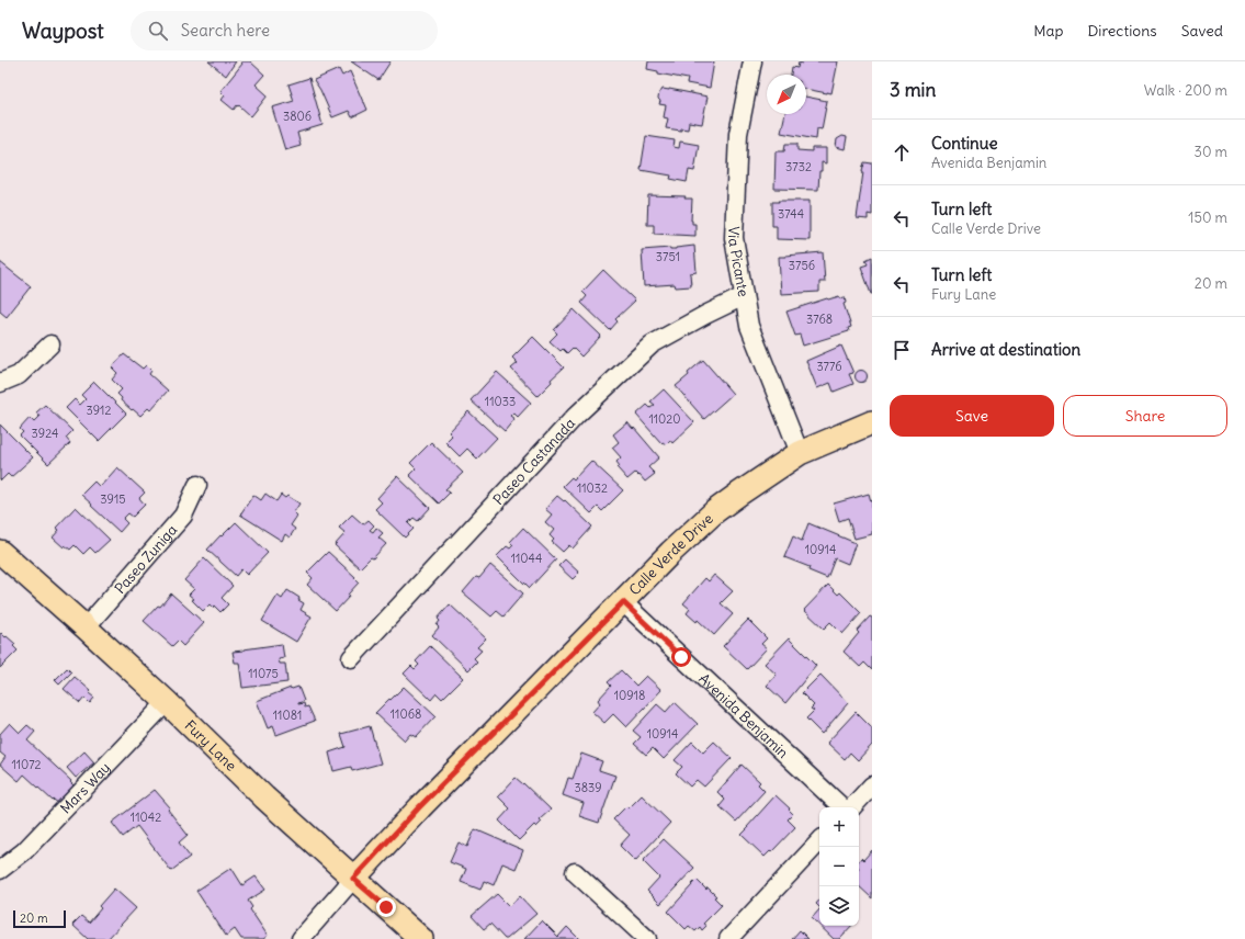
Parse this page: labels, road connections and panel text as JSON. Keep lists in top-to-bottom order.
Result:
{
  "streets": {
    "main road": ["Calle Verde Drive", "Fury Lane"],
    "street": [
      "Via Picante",
      "Paseo Castanada",
      "Paseo Zuniga",
      "Avenida Benjamin",
      "Mars Way"
    ]
  },
  "crossings": [
    ["Via Picante", "Paseo Castanada"],
    ["Via Picante", "Calle Verde Drive"],
    ["Calle Verde Drive", "Avenida Benjamin"],
    ["Calle Verde Drive", "Fury Lane"],
    ["Paseo Zuniga", "Fury Lane"],
    ["Fury Lane", "Mars Way"]
  ],
  "house_numbers": [
    "3806",
    "3732",
    "3744",
    "3751",
    "3756",
    "3768",
    "3776",
    "11033",
    "3912",
    "11020",
    "3924",
    "11032",
    "3915",
    "10914",
    "11044",
    "11075",
    "10918",
    "11068",
    "11081",
    "10914",
    "11072",
    "3839",
    "11042"
  ],
  "scale_bar": "20 m",
  "north": "bottom left",
  "page": {
    "header": "Waypost",
    "search": "Search here",
    "nav": ["Map", "Directions", "Saved"],
    "heading": ["3 min", "Walk · 200 m"],
    "list": [
      ["Continue", "Avenida Benjamin", "30 m"],
      ["Turn left", "Calle Verde Drive", "150 m"],
      ["Turn left", "Fury Lane", "20 m"],
      "Arrive at destination"
    ],
    "buttons": ["Save", "Share"],
    "map_buttons": ["+", "−"],
    "scale": "20 m"
  }
}
